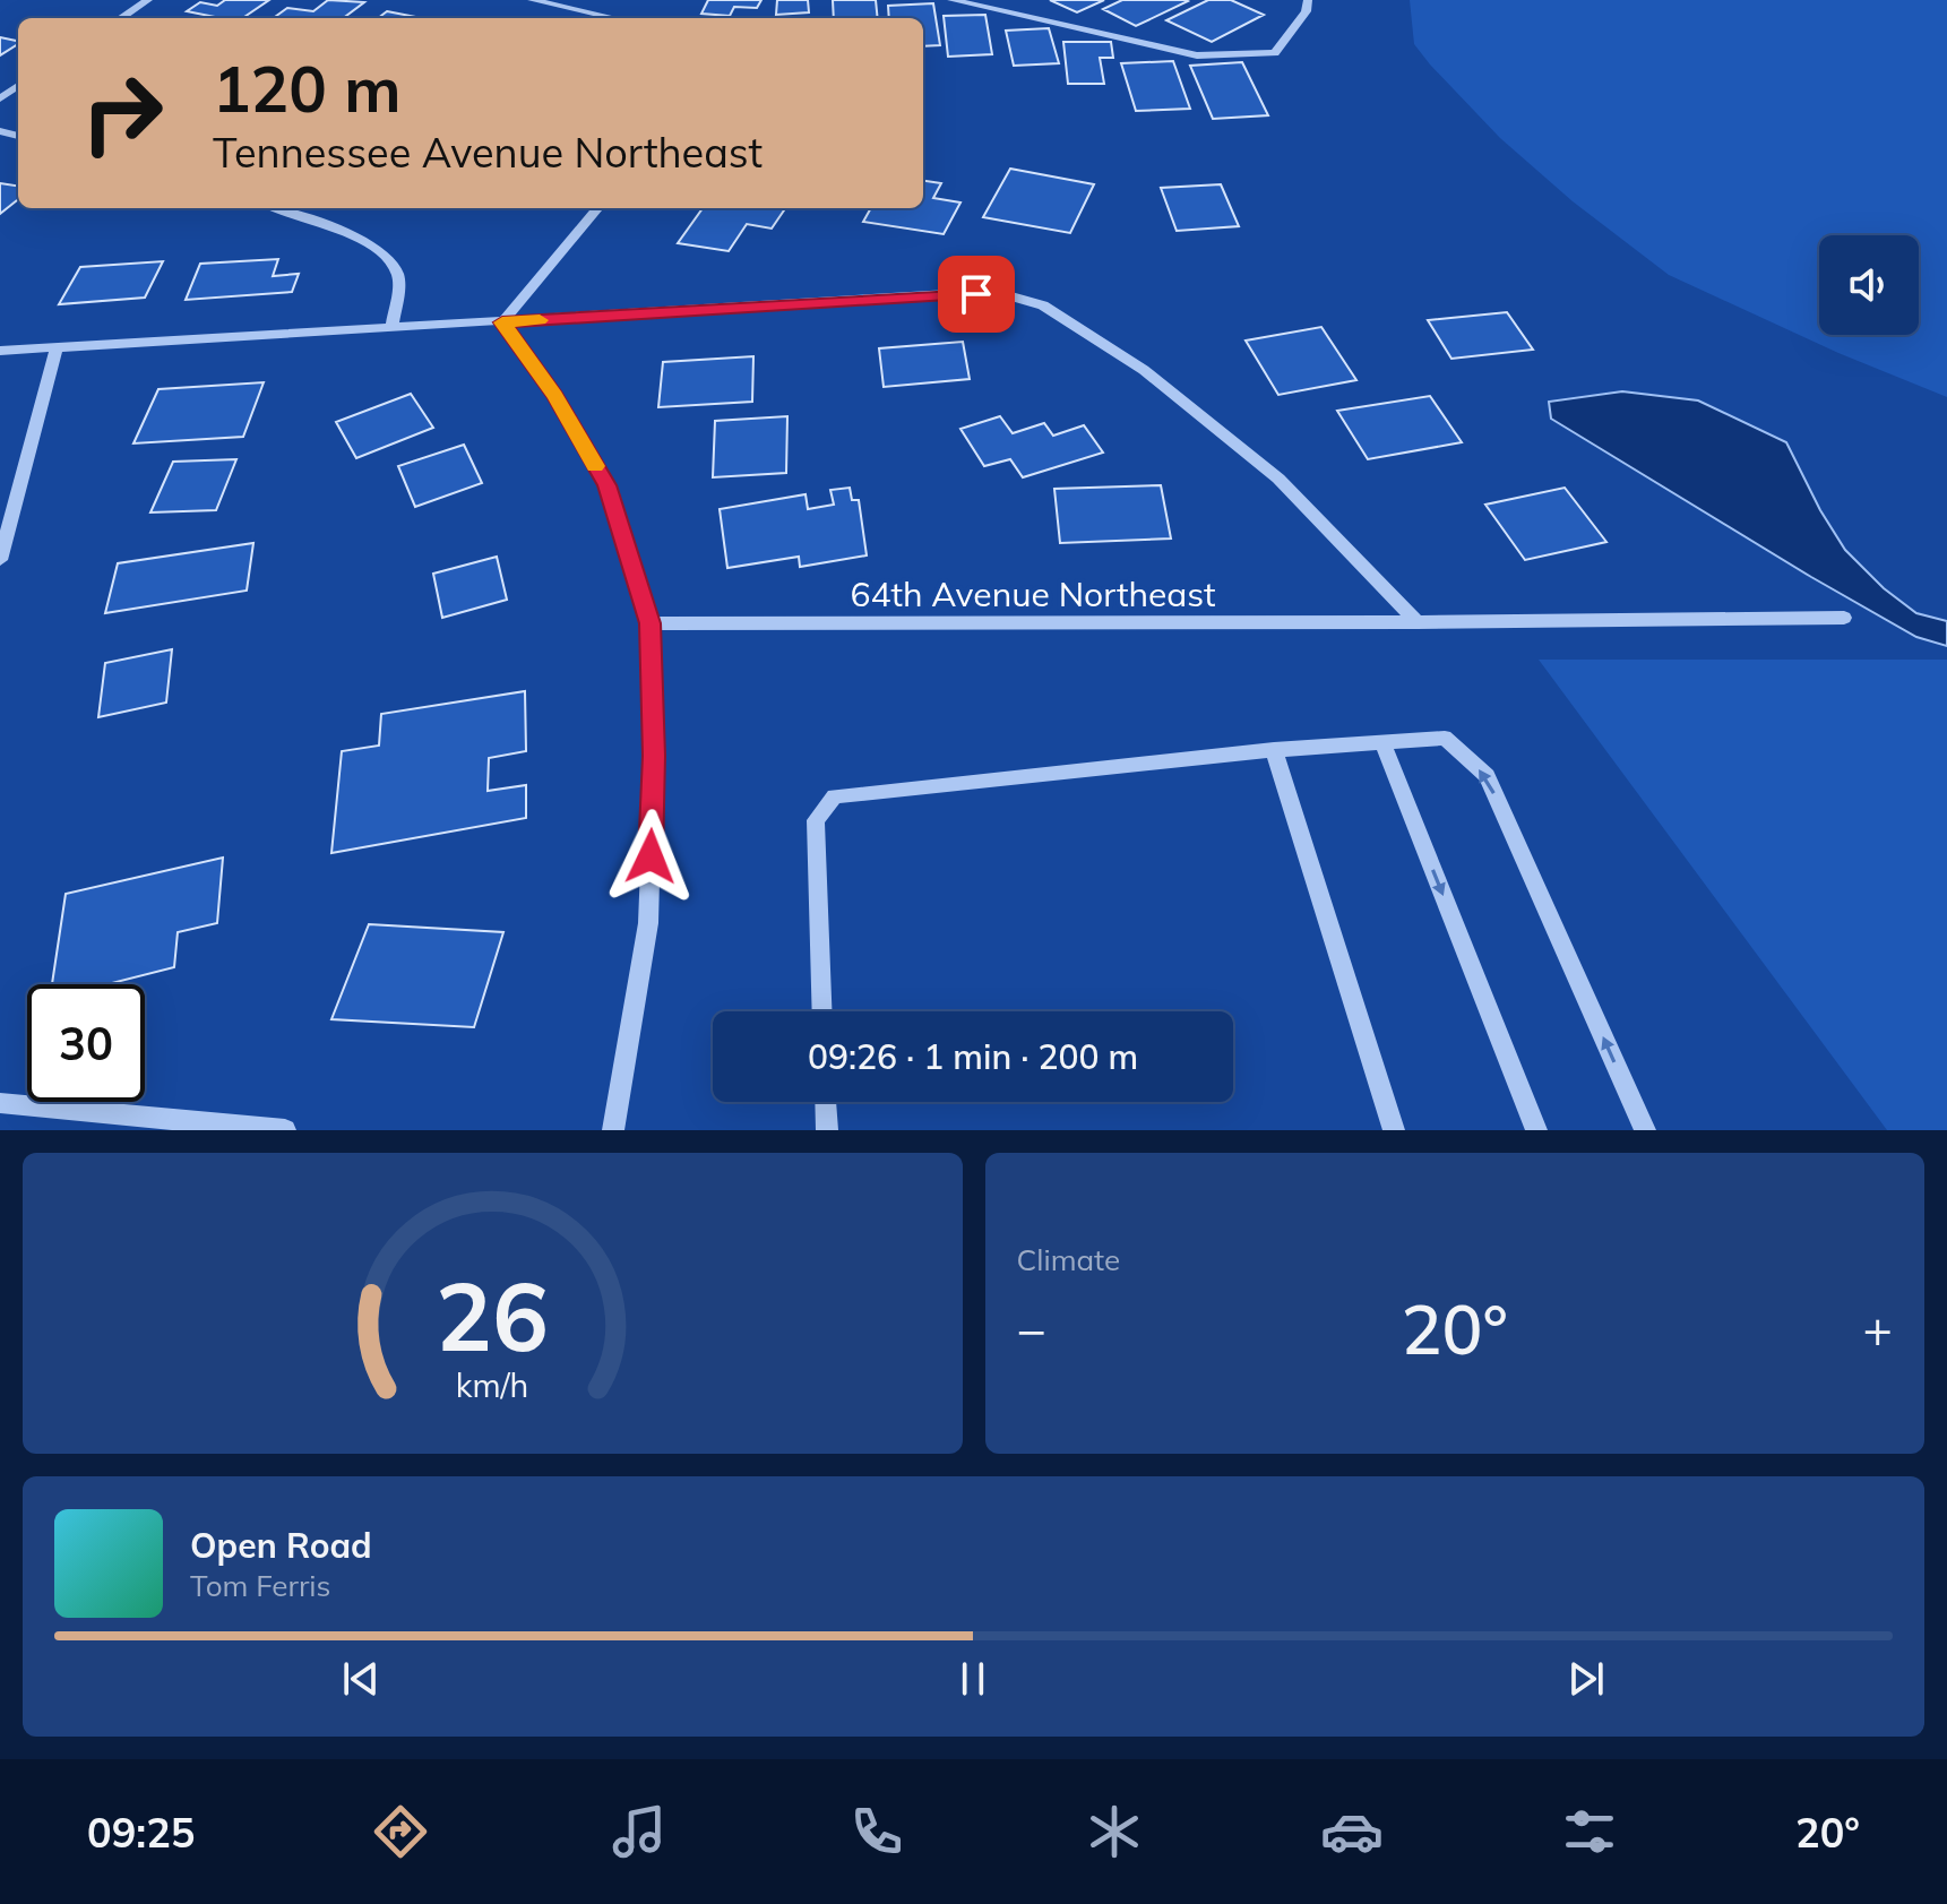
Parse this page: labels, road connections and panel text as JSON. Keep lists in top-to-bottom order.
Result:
{
  "streets": {
    "street": ["64th Avenue Northeast"]
  },
  "page": {
    "turn": ["120 m", "Tennessee Avenue Northeast"],
    "limit": "30",
    "trip": "09:26 · 1 min · 200 m",
    "tile": "Climate",
    "heat": ["−", "20°", "+"],
    "song": ["Open Road", "Tom Ferris"],
    "tabs": ["09:25", "20°"],
    "gauge": ["26", "km/h"]
  }
}
